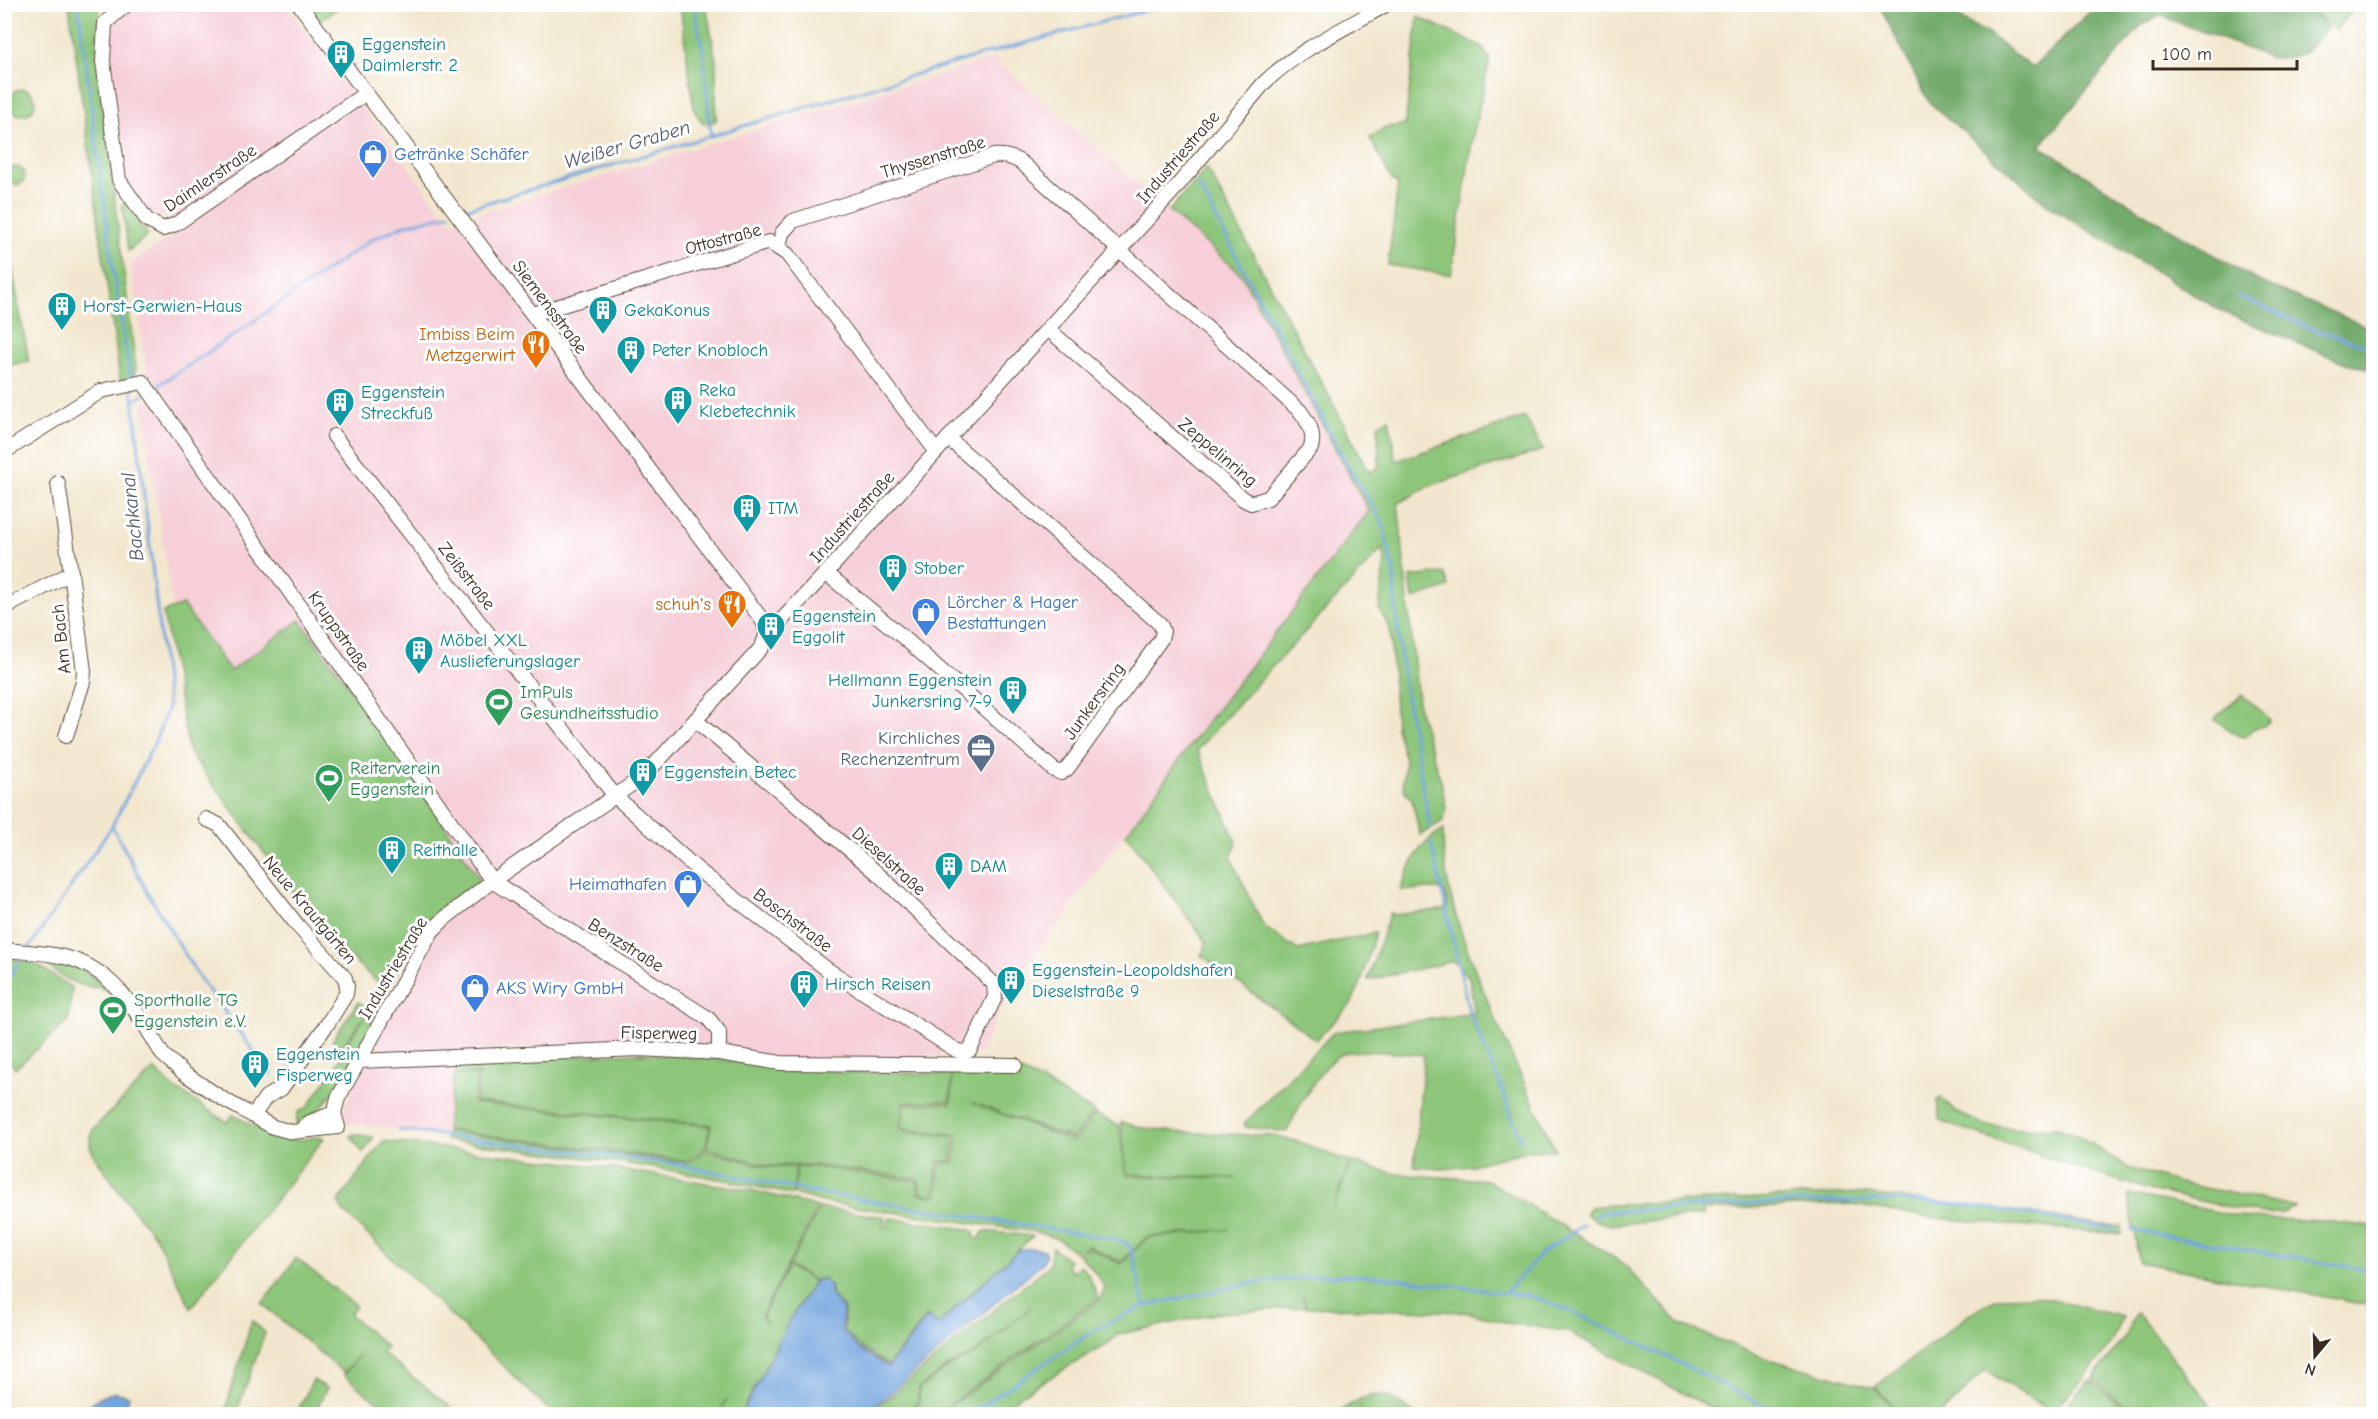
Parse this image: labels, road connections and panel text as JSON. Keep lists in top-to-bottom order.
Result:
{
  "streets": {
    "street": [
      "Thyssenstraße",
      "Industriestraße",
      "Daimlerstraße",
      "Ottostraße",
      "Siemensstraße",
      "Zeppelinring",
      "Zeißstraße",
      "Kruppstraße",
      "Am Bach",
      "Junkersring",
      "Dieselstraße",
      "Neue Krautgärten",
      "Boschstraße",
      "Benzstraße",
      "Fisperweg"
    ]
  },
  "crossings": [
    ["Thyssenstraße", "Industriestraße"],
    ["Thyssenstraße", "Ottostraße"],
    ["Thyssenstraße", "Zeppelinring"],
    ["Industriestraße", "Ottostraße"],
    ["Industriestraße", "Siemensstraße"],
    ["Industriestraße", "Zeppelinring"],
    ["Industriestraße", "Zeißstraße"],
    ["Industriestraße", "Kruppstraße"],
    ["Industriestraße", "Junkersring"],
    ["Industriestraße", "Dieselstraße"],
    ["Industriestraße", "Boschstraße"],
    ["Industriestraße", "Benzstraße"],
    ["Industriestraße", "Fisperweg"],
    ["Daimlerstraße", "Siemensstraße"],
    ["Ottostraße", "Siemensstraße"],
    ["Zeißstraße", "Boschstraße"],
    ["Kruppstraße", "Benzstraße"],
    ["Dieselstraße", "Boschstraße"],
    ["Benzstraße", "Fisperweg"]
  ],
  "water": ["Weißer Graben", "Bachkanal"],
  "places": {
    "building": [
      "Eggenstein Daimlerstr. 2",
      "Horst-Gerwien-Haus",
      "GekaKonus",
      "Peter Knobloch",
      "Reka Klebetechnik",
      "Eggenstein Streckfuß",
      "ITM",
      "Stober",
      "Eggenstein Eggolit",
      "Möbel XXL Auslieferungslager",
      "Hellmann Eggenstein Junkersring 7-9",
      "Eggenstein Betec",
      "Reithalle",
      "DAM",
      "Eggenstein-Leopoldshafen Dieselstraße 9",
      "Hirsch Reisen",
      "Eggenstein Fisperweg"
    ],
    "shop": [
      "Getränke Schäfer",
      "Lörcher & Hager Bestattungen",
      "Heimathafen",
      "AKS Wiry GmbH"
    ],
    "restaurant": ["Imbiss Beim Metzgerwirt", "schuh's"],
    "sports": ["ImPuls Gesundheitsstudio", "Reiterverein Eggenstein", "Sporthalle TG Eggenstein e.V."],
    "office": ["Kirchliches Rechenzentrum"]
  },
  "scale_bar": "100 m",
  "north": "bottom"
}
